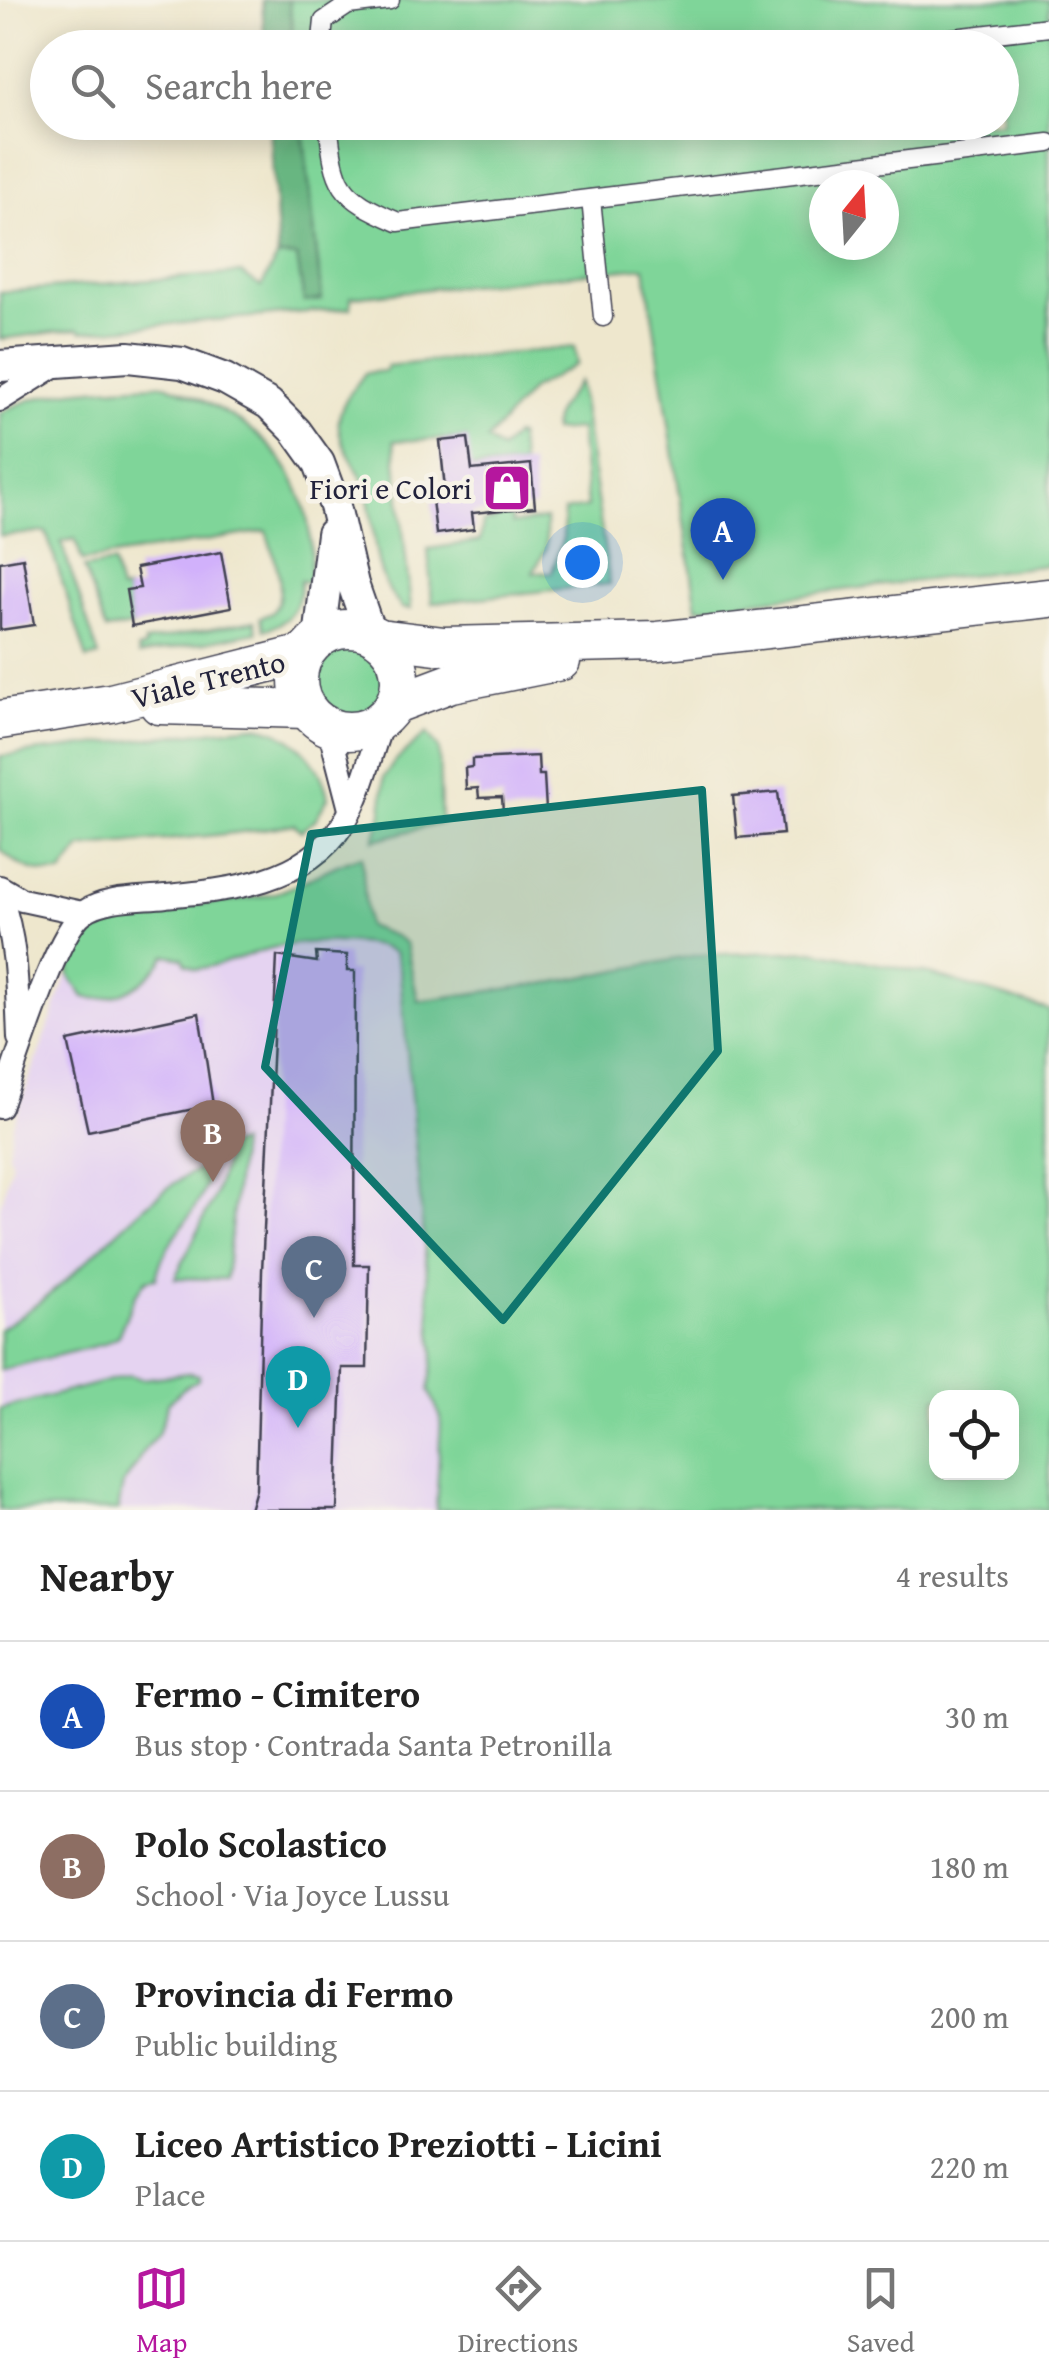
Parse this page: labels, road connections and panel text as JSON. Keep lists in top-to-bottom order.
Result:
{
  "streets": {
    "main road": ["Viale Trento"]
  },
  "places": {
    "shop": ["Fiori e Colori"]
  },
  "north": "top",
  "page": {
    "search": "Search here",
    "pins": [
      "A",
      "B",
      "C",
      "D"
    ],
    "heading": ["Nearby", "4 results"],
    "list": [
      {
        "mark": "A",
        "name": "Fermo - Cimitero",
        "note": "Bus stop · Contrada Santa Petronilla",
        "value": "30 m"
      },
      {
        "mark": "B",
        "name": "Polo Scolastico",
        "note": "School · Via Joyce Lussu",
        "value": "180 m"
      },
      {
        "mark": "C",
        "name": "Provincia di Fermo",
        "note": "Public building",
        "value": "200 m"
      },
      {
        "mark": "D",
        "name": "Liceo Artistico Preziotti - Licini",
        "note": "Place",
        "value": "220 m"
      }
    ],
    "nav": ["Map", "Directions", "Saved"]
  }
}
